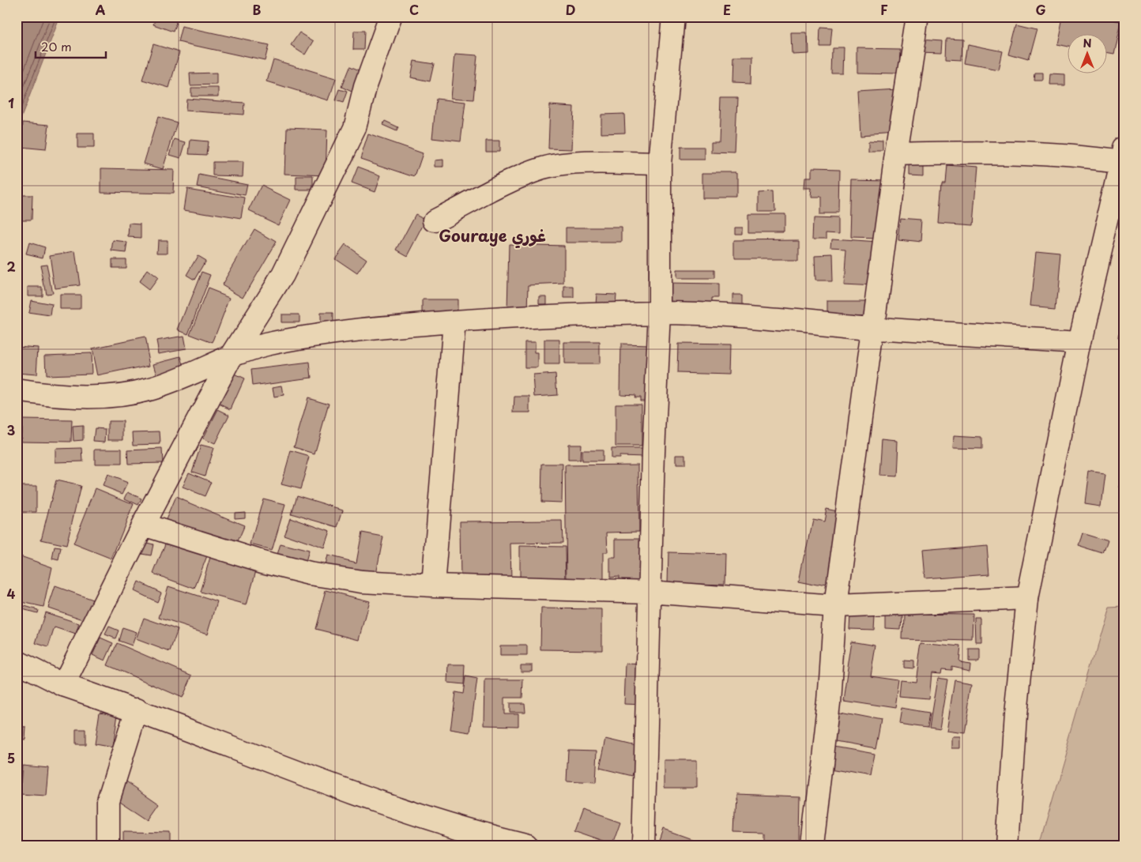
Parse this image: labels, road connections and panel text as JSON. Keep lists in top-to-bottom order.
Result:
{
  "districts": ["Gouraye غوري"],
  "scale_bar": "20 m",
  "north": "top",
  "grid": {
    "columns": [
      "A",
      "B",
      "C",
      "D",
      "E",
      "F",
      "G"
    ],
    "rows": [
      "1",
      "2",
      "3",
      "4",
      "5"
    ]
  }
}
